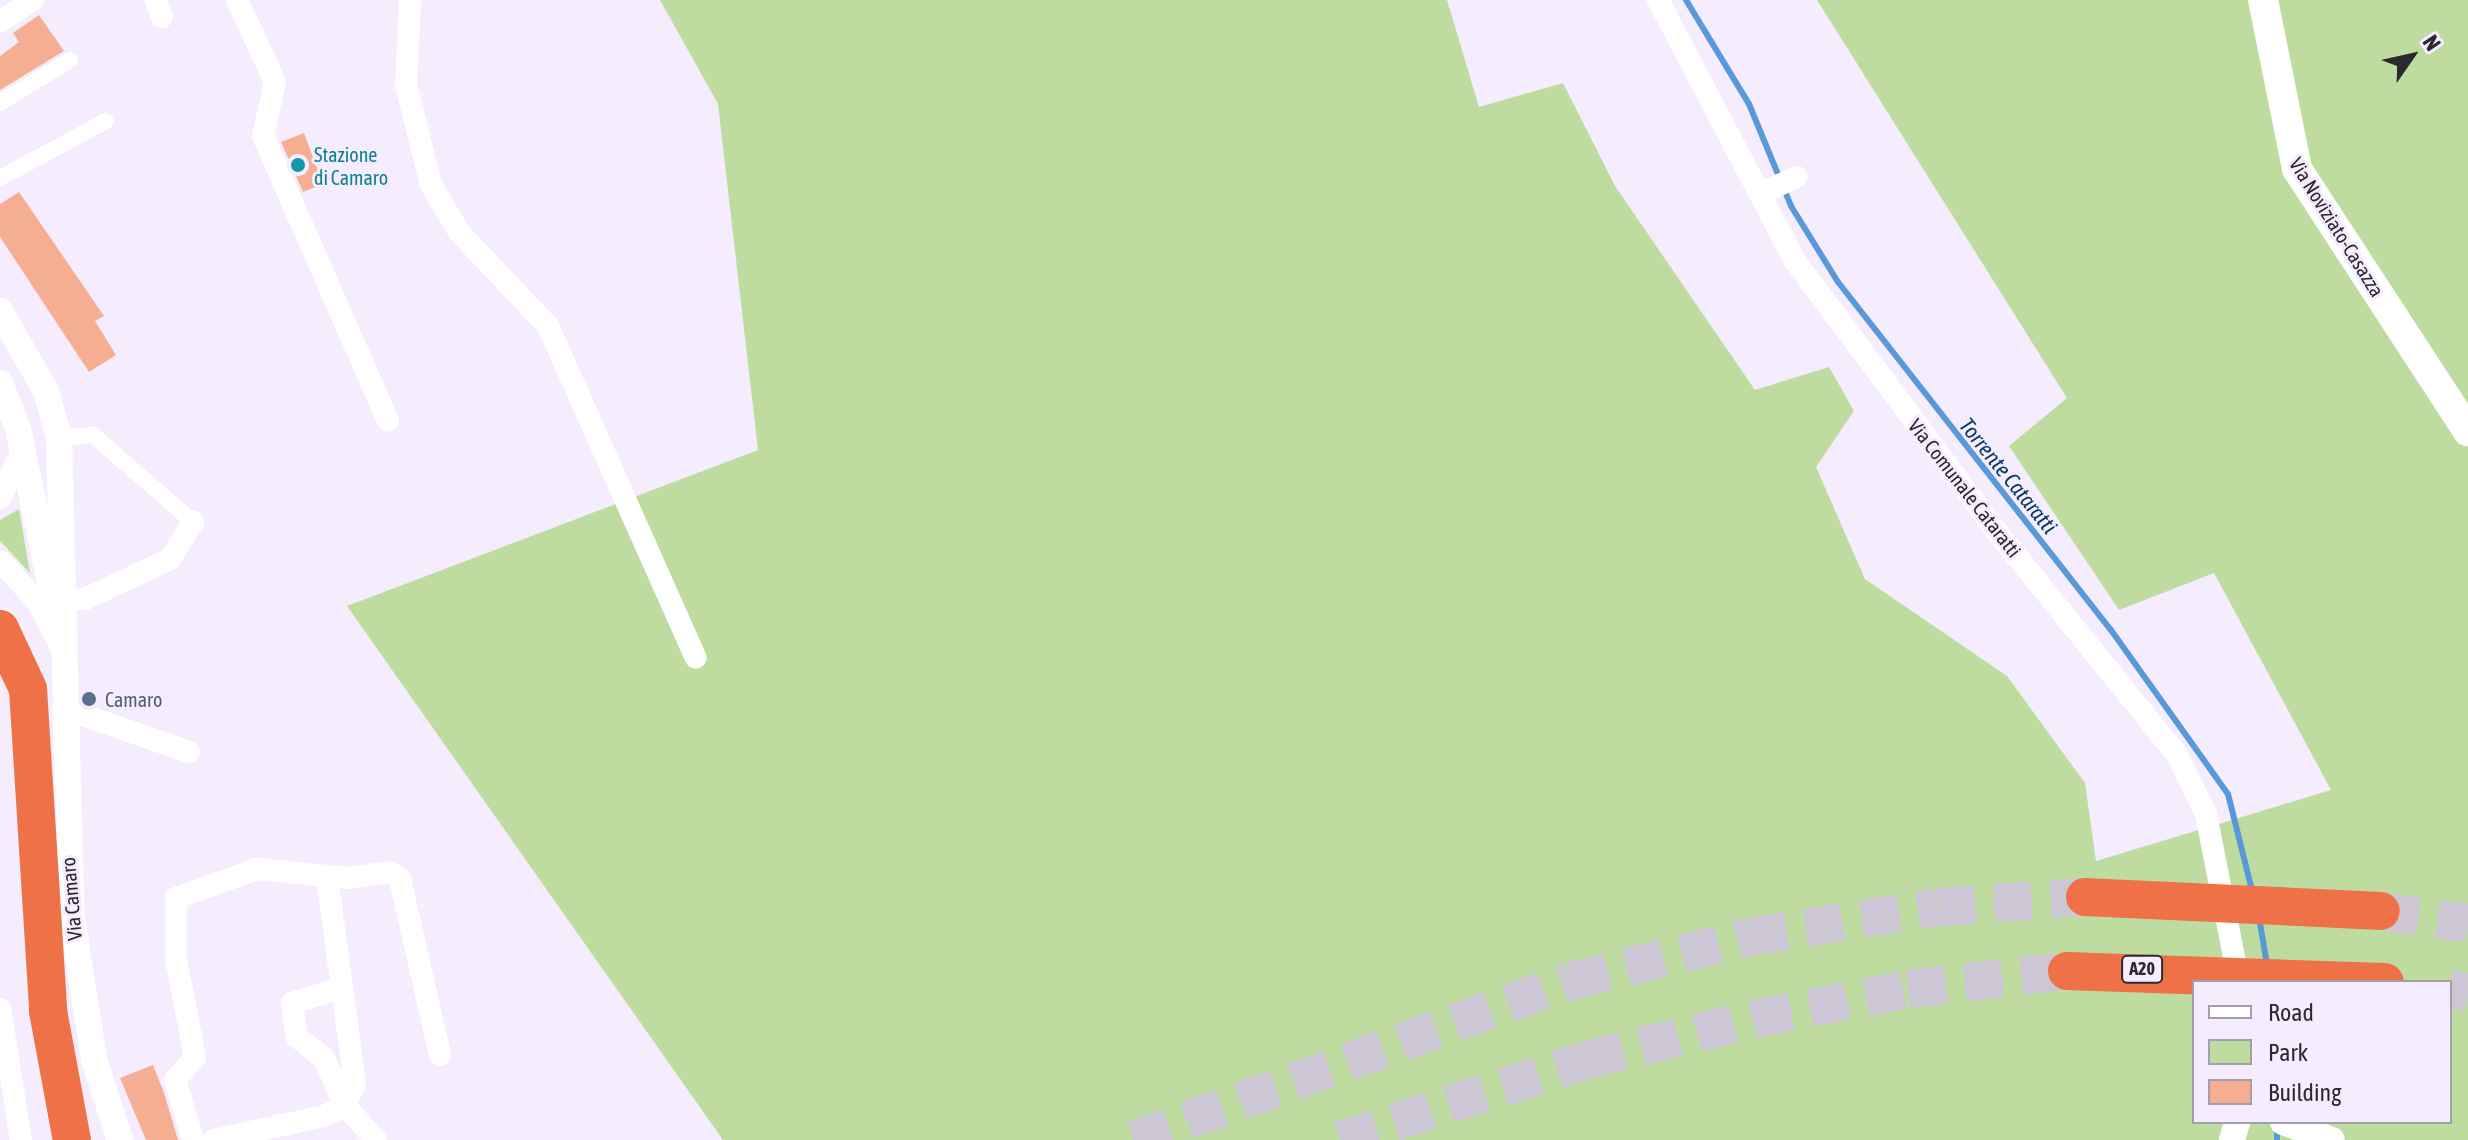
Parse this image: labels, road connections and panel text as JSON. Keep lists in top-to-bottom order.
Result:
{
  "streets": {
    "highway": ["A20"],
    "main road": ["Via Noviziato-Casazza"],
    "street": ["Via Comunale Cataratti", "Via Camaro"]
  },
  "crossings": [
    ["Via Comunale Cataratti", "A20"]
  ],
  "water": ["Torrente Cataratti"],
  "places": ["Stazione di Camaro", "Camaro"],
  "legend": ["Road", "Park", "Building"],
  "north": "top right"
}
